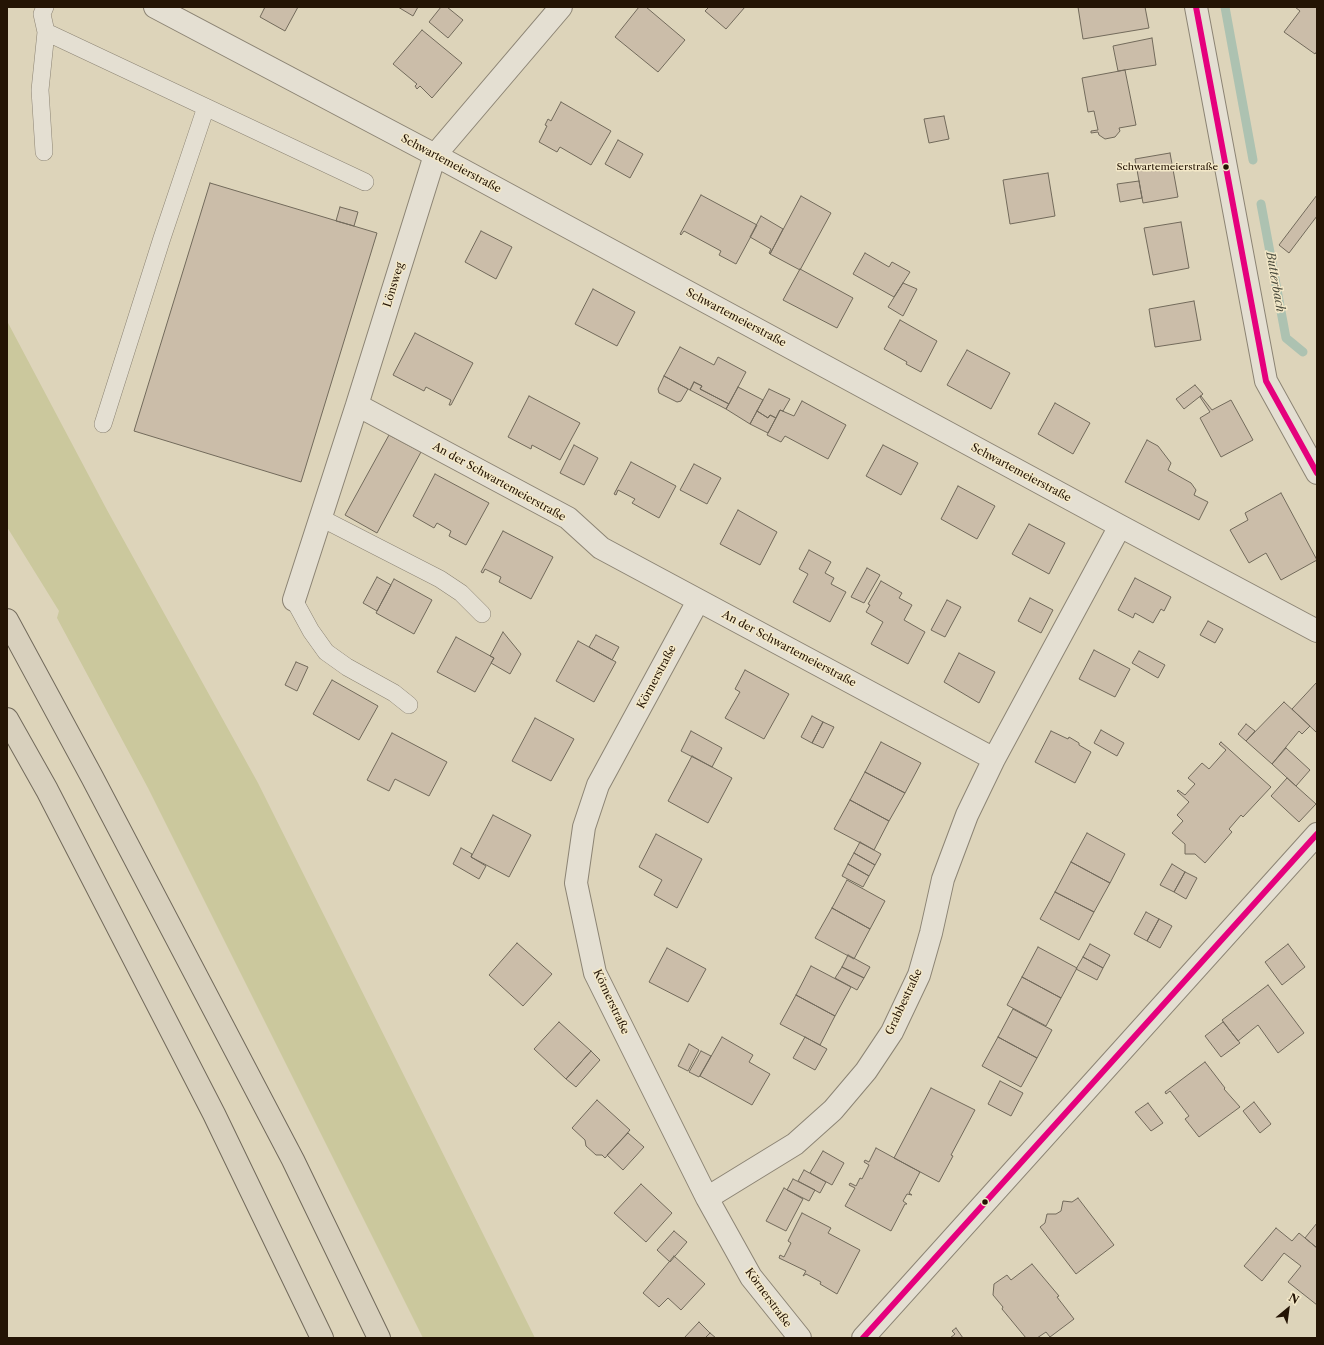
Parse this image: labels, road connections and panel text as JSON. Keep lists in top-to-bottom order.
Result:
{
  "streets": {
    "street": [
      "Schwartemeierstraße",
      "Lönsweg",
      "An der Schwartemeierstraße",
      "Körnerstraße",
      "Grabbestraße"
    ]
  },
  "crossings": [
    ["Schwartemeierstraße", "Lönsweg"],
    ["Lönsweg", "An der Schwartemeierstraße"],
    ["An der Schwartemeierstraße", "Körnerstraße"],
    ["An der Schwartemeierstraße", "Grabbestraße"],
    ["Körnerstraße", "Grabbestraße"]
  ],
  "water": ["Butterbach"],
  "places": ["Schwartemeierstraße"],
  "north": "top right"
}
